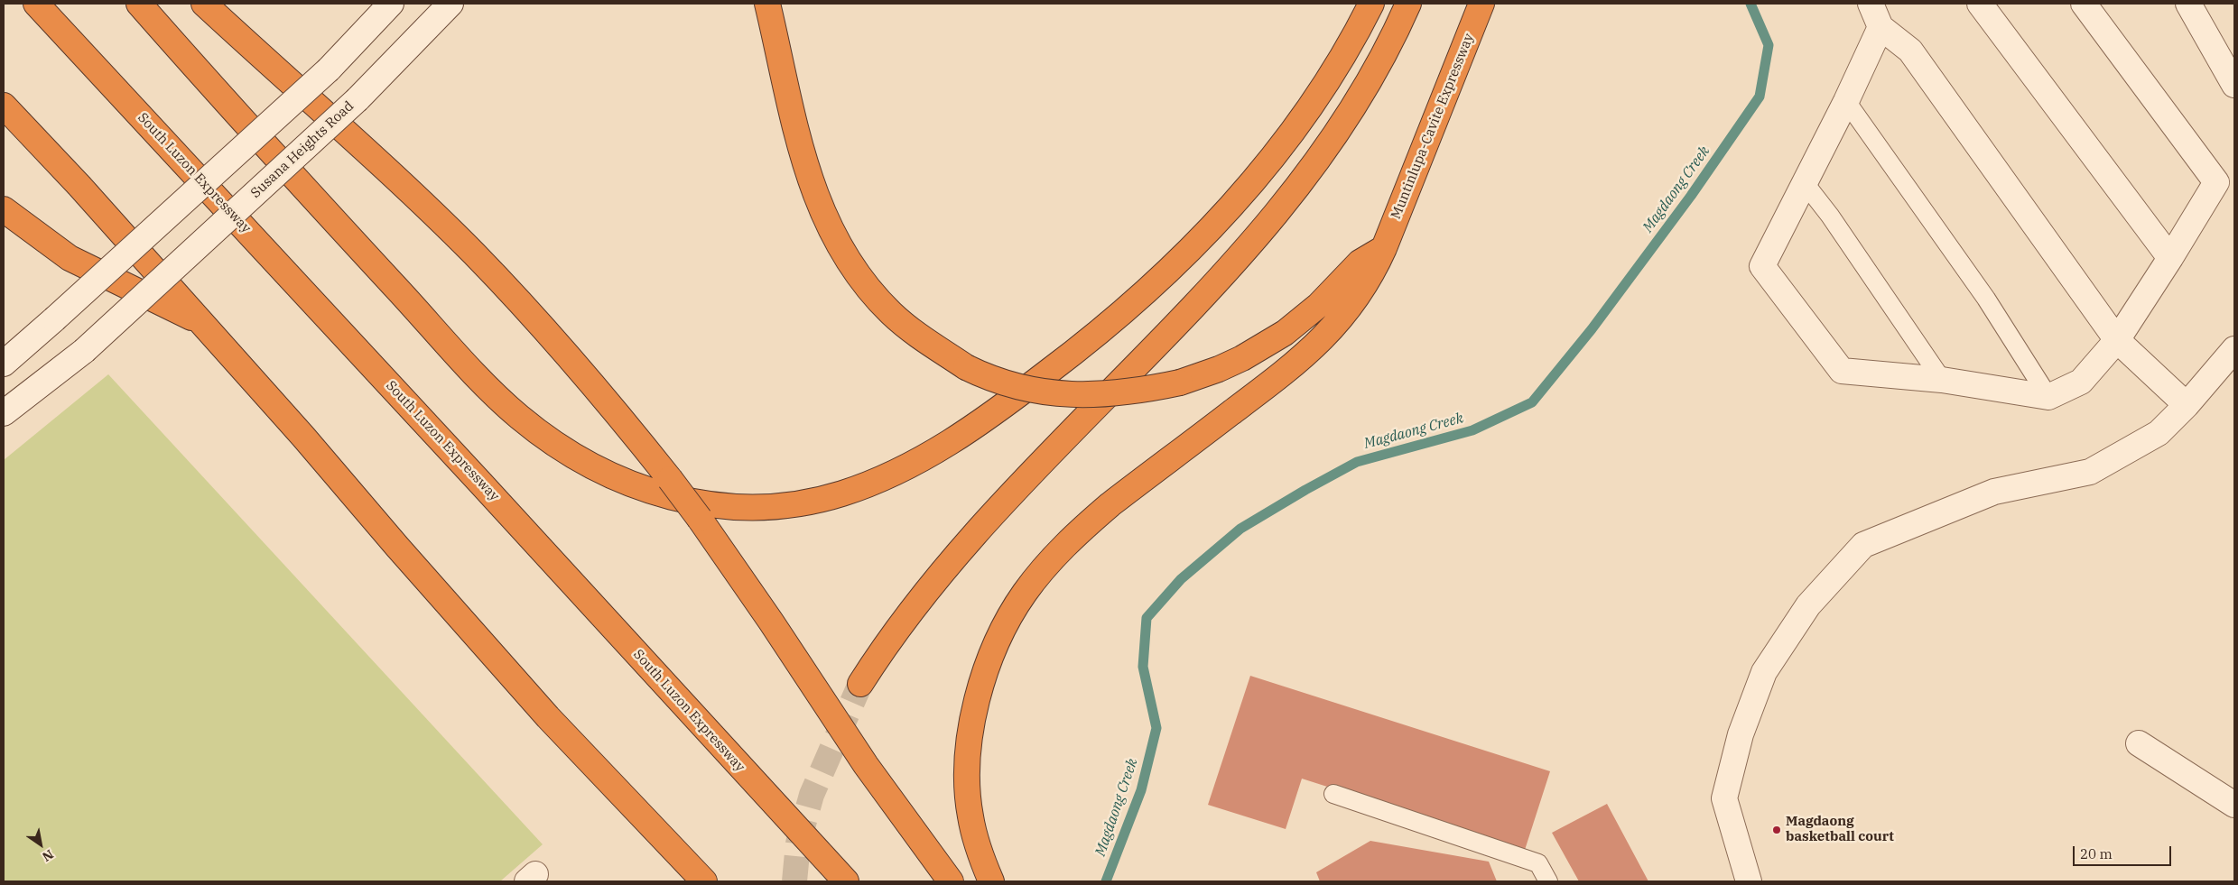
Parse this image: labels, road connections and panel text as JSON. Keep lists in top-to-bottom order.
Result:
{
  "streets": {
    "highway": ["Muntinlupa-Cavite Expressway", "South Luzon Expressway"],
    "street": ["Susana Heights Road"]
  },
  "water": ["Magdaong Creek"],
  "places": ["Magdaong basketball court"],
  "scale_bar": "20 m",
  "north": "bottom right"
}
